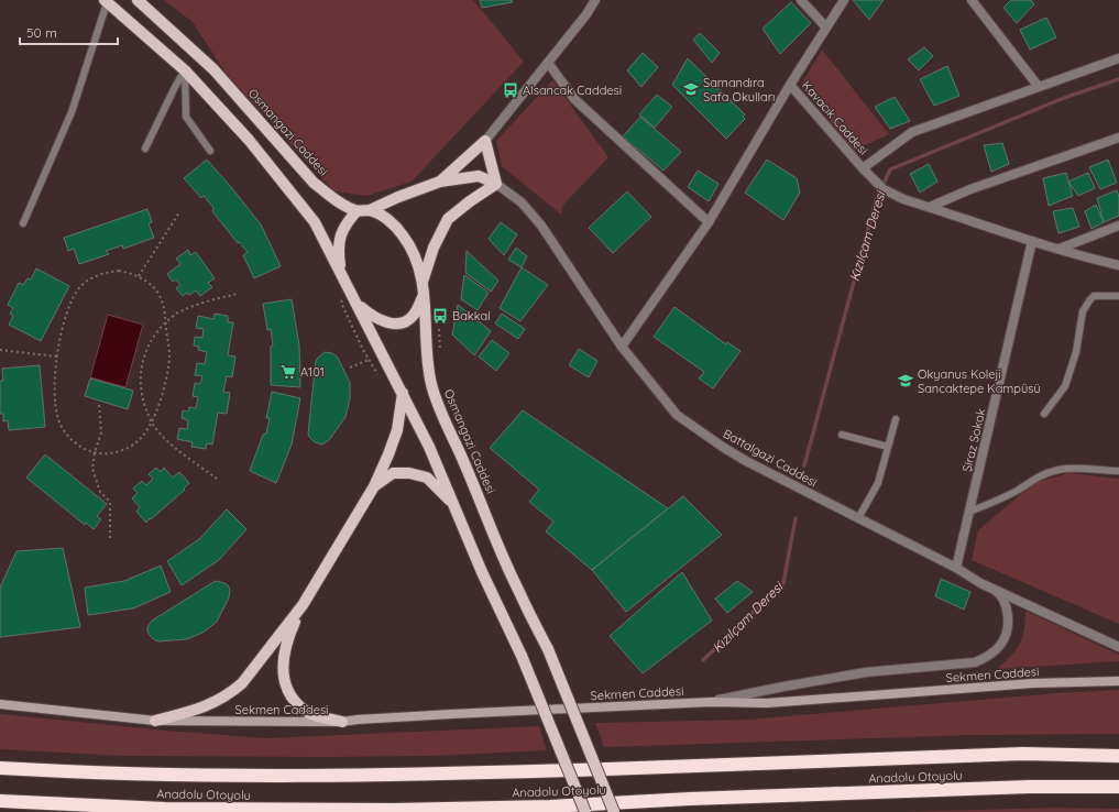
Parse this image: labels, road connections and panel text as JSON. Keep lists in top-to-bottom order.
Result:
{
  "streets": {
    "highway": ["Anadolu Otoyolu"],
    "main road": ["Osmangazi Caddesi", "Sekmen Caddesi"],
    "street": ["Kavacık Caddesi", "Şiraz Sokak", "Battalgazi Caddesi"]
  },
  "crossings": [
    ["Şiraz Sokak", "Battalgazi Caddesi"]
  ],
  "water": ["Kızılçam Deresi"],
  "places": {
    "school or university": ["Samandıra Safa Okulları", "Okyanus Koleji Sancaktepe Kampüsü"],
    "bus stop": ["Alsancak Caddesi", "Bakkal"],
    "supermarket": ["A101"]
  },
  "scale_bar": "50 m"
}
